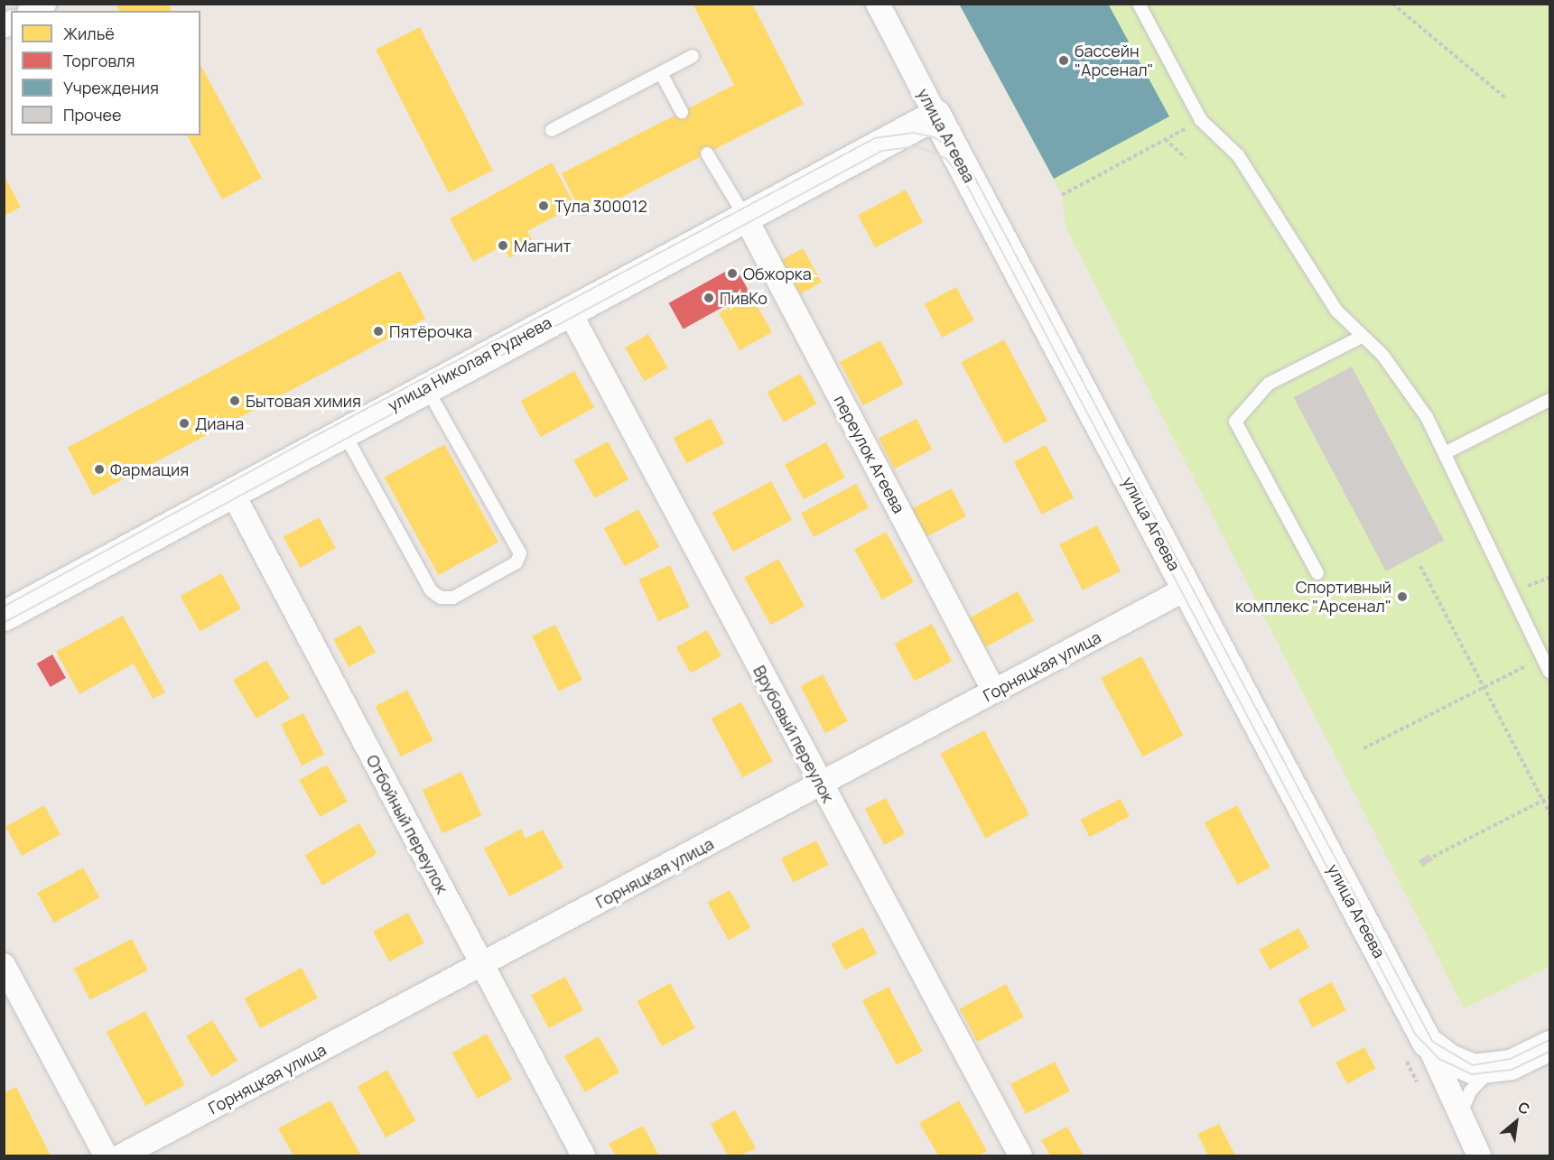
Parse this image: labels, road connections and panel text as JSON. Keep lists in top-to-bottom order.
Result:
{
  "streets": {
    "street": [
      "улица Агеева",
      "улица Николая Руднева",
      "переулок Агеева",
      "Горняцкая улица",
      "Врубовый переулок",
      "Отбойный переулок"
    ]
  },
  "crossings": [
    ["улица Агеева", "улица Николая Руднева"],
    ["улица Агеева", "Горняцкая улица"],
    ["улица Николая Руднева", "переулок Агеева"],
    ["улица Николая Руднева", "Врубовый переулок"],
    ["улица Николая Руднева", "Отбойный переулок"],
    ["переулок Агеева", "Горняцкая улица"],
    ["Горняцкая улица", "Врубовый переулок"],
    ["Горняцкая улица", "Отбойный переулок"]
  ],
  "places": [
    "бассейн \"Арсенал\"",
    "Тула 300012",
    "Магнит",
    "Обжорка",
    "ПивКо",
    "Пятёрочка",
    "Бытовая химия",
    "Диана",
    "Фармация",
    "Спортивный комплекс \"Арсенал\""
  ],
  "legend": [
    "Жильё",
    "Торговля",
    "Учреждения",
    "Прочее"
  ],
  "north": "top right"
}
